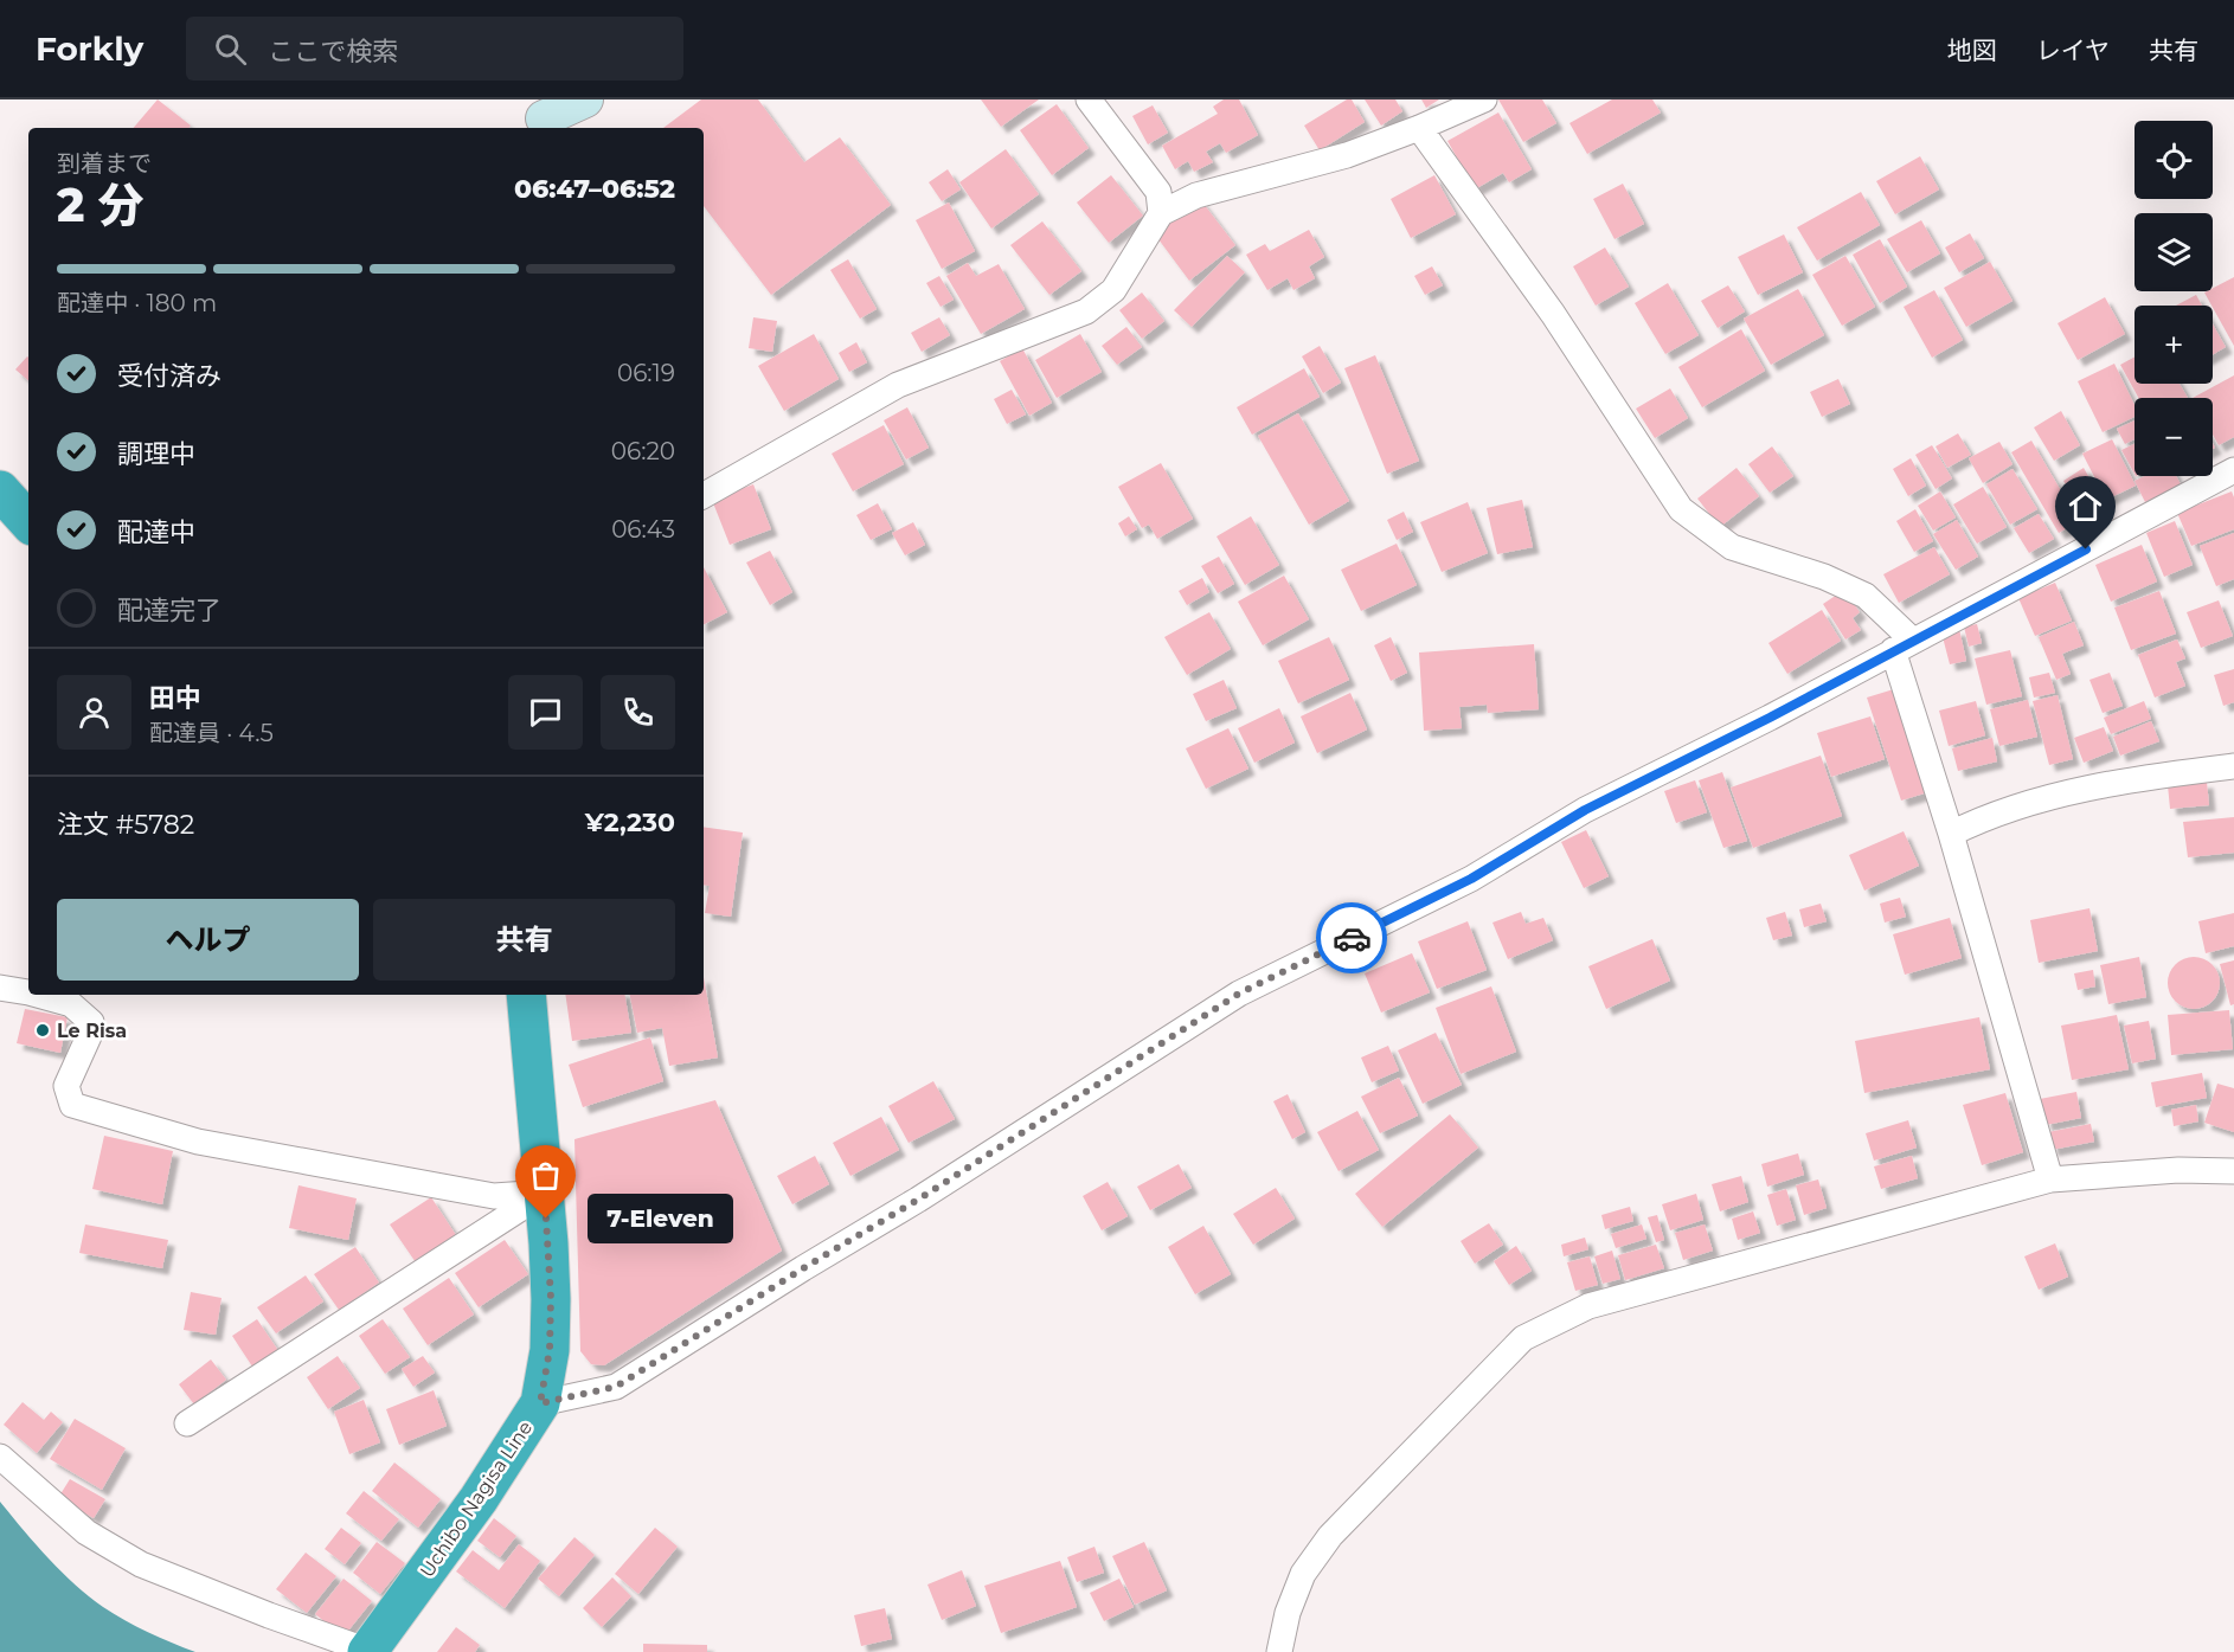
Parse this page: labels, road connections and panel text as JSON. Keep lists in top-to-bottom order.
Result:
{
  "streets": {
    "highway": ["Uchibo Nagisa Line"]
  },
  "places": ["Le Risa", "7-Eleven"],
  "page": {
    "header": "Forkly",
    "search": "ここで検索",
    "nav": ["地図", "レイヤ", "共有"],
    "map_buttons": ["+", "−"],
    "heading": ["2 分", "到着まで", "06:47–06:52"],
    "panel": [
      "田中",
      "配達員 · 4.5",
      "注文 #5782",
      "¥2,230"
    ],
    "bar": "配達中 · 180 m",
    "list": [
      ["受付済み", "06:19"],
      ["調理中", "06:20"],
      ["配達中", "06:43"],
      "配達完了"
    ],
    "buttons": ["ヘルプ", "共有"],
    "bubble": "7-Eleven"
  }
}
